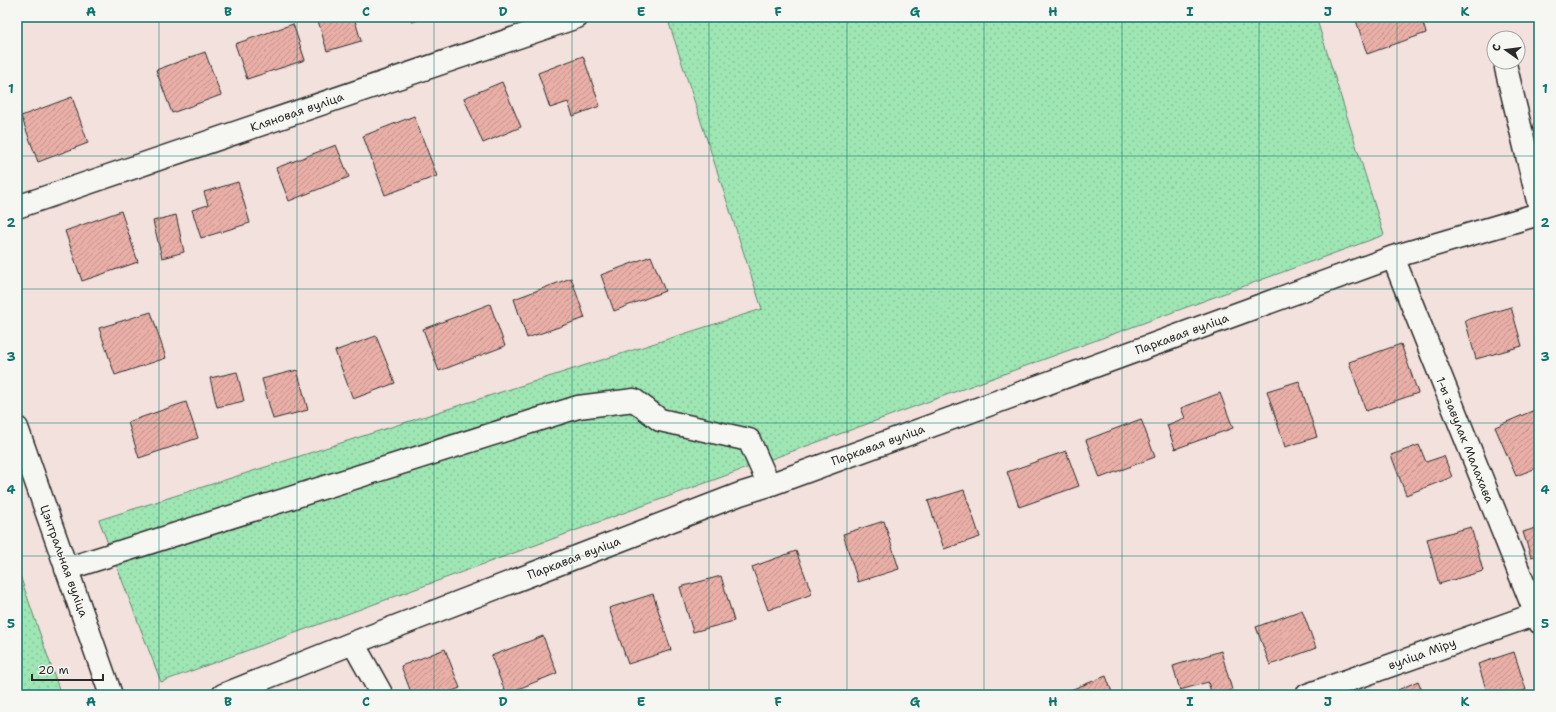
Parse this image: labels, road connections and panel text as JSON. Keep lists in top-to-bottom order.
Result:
{
  "streets": {
    "street": [
      "Кляновая вуліца",
      "Паркавая вуліца",
      "1-ы завулак Малахава",
      "Цэнтральная вуліца",
      "вуліца Міру"
    ]
  },
  "crossings": [
    ["Паркавая вуліца", "1-ы завулак Малахава"],
    ["1-ы завулак Малахава", "вуліца Міру"]
  ],
  "scale_bar": "20 m",
  "north": "left",
  "grid": {
    "columns": [
      "A",
      "B",
      "C",
      "D",
      "E",
      "F",
      "G",
      "H",
      "I",
      "J",
      "K"
    ],
    "rows": [
      "1",
      "2",
      "3",
      "4",
      "5"
    ]
  }
}
